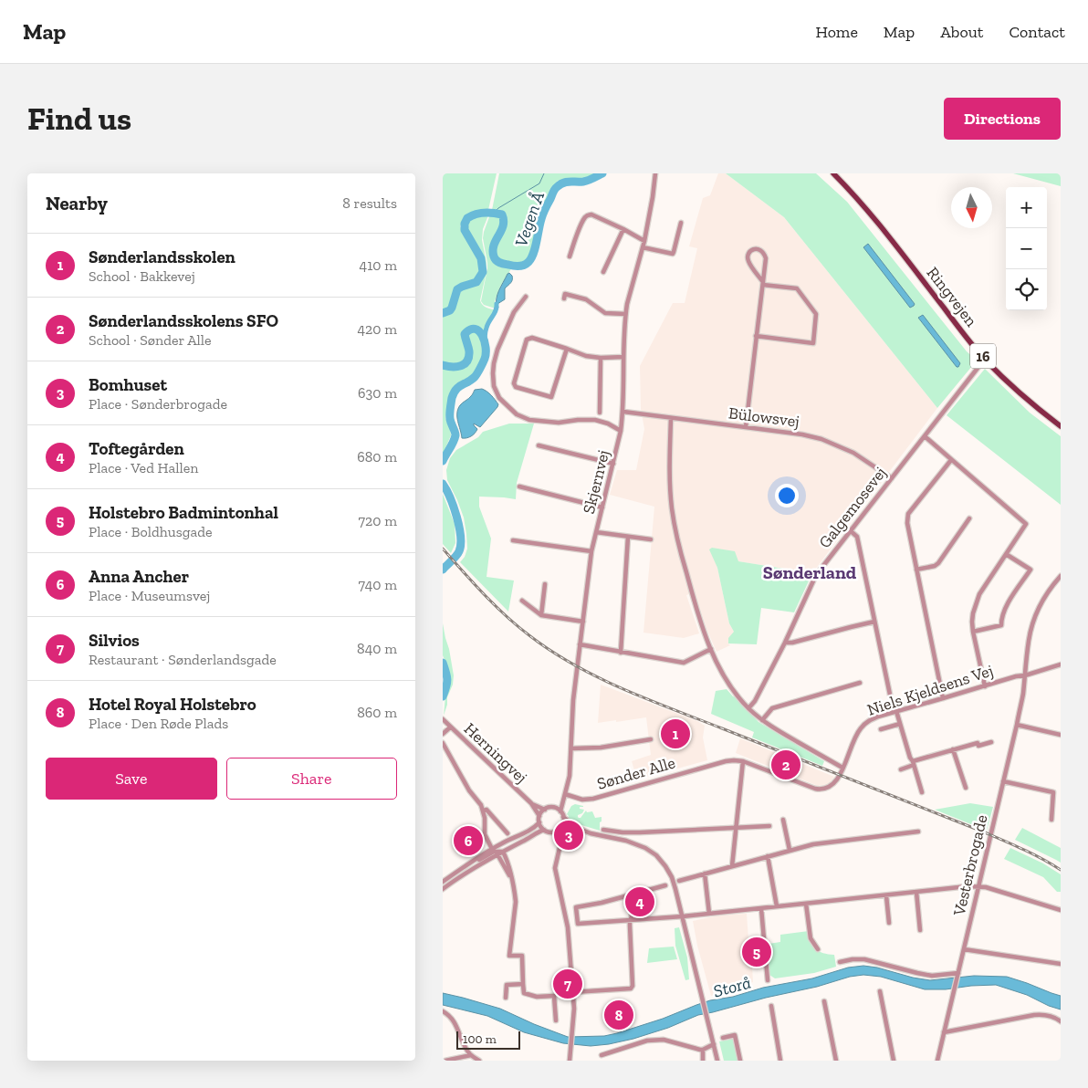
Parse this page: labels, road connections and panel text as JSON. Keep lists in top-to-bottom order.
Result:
{
  "streets": {
    "main road": ["Ringvejen", "16"],
    "street": [
      "Bülowsvej",
      "Skjernvej",
      "Galgemosevej",
      "Niels Kjeldsens Vej",
      "Herningvej",
      "Sønder Alle",
      "Vesterbrogade"
    ]
  },
  "crossings": [
    ["Ringvejen", "Galgemosevej"],
    ["Bülowsvej", "Skjernvej"],
    ["Bülowsvej", "Galgemosevej"],
    ["Skjernvej", "Herningvej"],
    ["Skjernvej", "Sønder Alle"],
    ["Niels Kjeldsens Vej", "Sønder Alle"],
    ["Niels Kjeldsens Vej", "Vesterbrogade"]
  ],
  "districts": ["Sønderland"],
  "water": ["Vegen Å", "Storå"],
  "scale_bar": "100 m",
  "north": "bottom",
  "page": {
    "header": "Map",
    "nav": [
      "Home",
      "Map",
      "About",
      "Contact"
    ],
    "buttons": [
      "Directions",
      ["Save", "Share"]
    ],
    "title": "Find us",
    "heading": ["Nearby", "8 results"],
    "map_buttons": ["+", "−"],
    "list": [
      {
        "mark": "1",
        "name": "Sønderlandsskolen",
        "note": "School · Bakkevej",
        "value": "410 m"
      },
      {
        "mark": "2",
        "name": "Sønderlandsskolens SFO",
        "note": "School · Sønder Alle",
        "value": "420 m"
      },
      {
        "mark": "3",
        "name": "Bomhuset",
        "note": "Place · Sønderbrogade",
        "value": "630 m"
      },
      {
        "mark": "4",
        "name": "Toftegården",
        "note": "Place · Ved Hallen",
        "value": "680 m"
      },
      {
        "mark": "5",
        "name": "Holstebro Badmintonhal",
        "note": "Place · Boldhusgade",
        "value": "720 m"
      },
      {
        "mark": "6",
        "name": "Anna Ancher",
        "note": "Place · Museumsvej",
        "value": "740 m"
      },
      {
        "mark": "7",
        "name": "Silvios",
        "note": "Restaurant · Sønderlandsgade",
        "value": "840 m"
      },
      {
        "mark": "8",
        "name": "Hotel Royal Holstebro",
        "note": "Place · Den Røde Plads",
        "value": "860 m"
      }
    ],
    "pins": [
      "1",
      "2",
      "3",
      "6",
      "4",
      "5",
      "7",
      "8"
    ],
    "scale": "100 m"
  }
}
